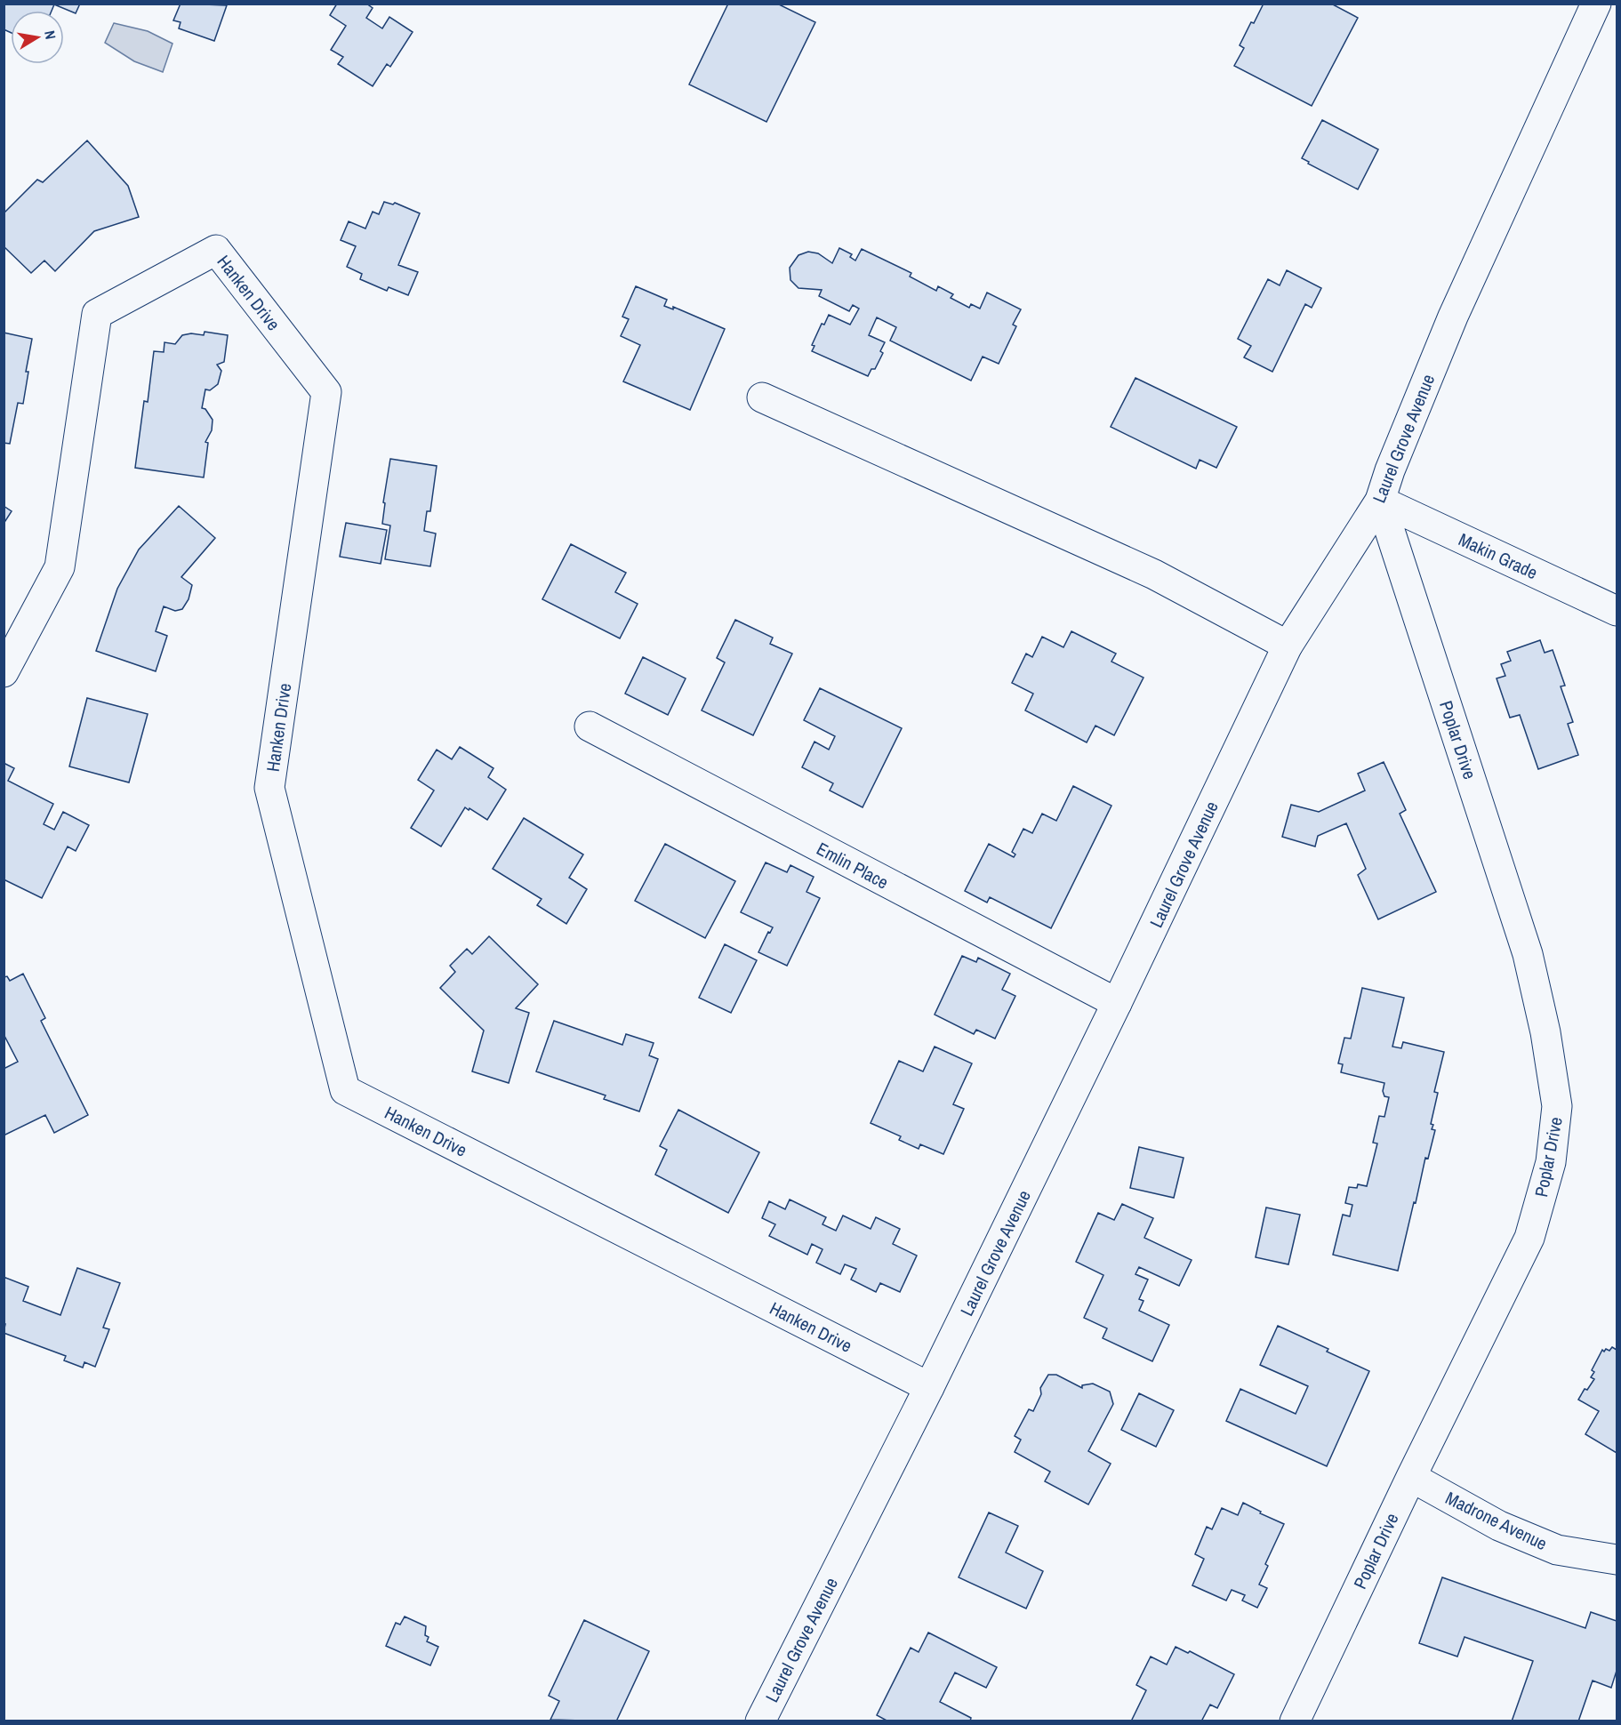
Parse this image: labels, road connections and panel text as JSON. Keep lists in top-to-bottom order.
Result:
{
  "streets": {
    "street": [
      "Hanken Drive",
      "Laurel Grove Avenue",
      "Makin Grade",
      "Poplar Drive",
      "Emlin Place",
      "Madrone Avenue"
    ]
  },
  "crossings": [
    ["Hanken Drive", "Laurel Grove Avenue"],
    ["Laurel Grove Avenue", "Makin Grade"],
    ["Laurel Grove Avenue", "Poplar Drive"],
    ["Laurel Grove Avenue", "Emlin Place"],
    ["Makin Grade", "Poplar Drive"],
    ["Poplar Drive", "Madrone Avenue"]
  ],
  "north": "right"
}
